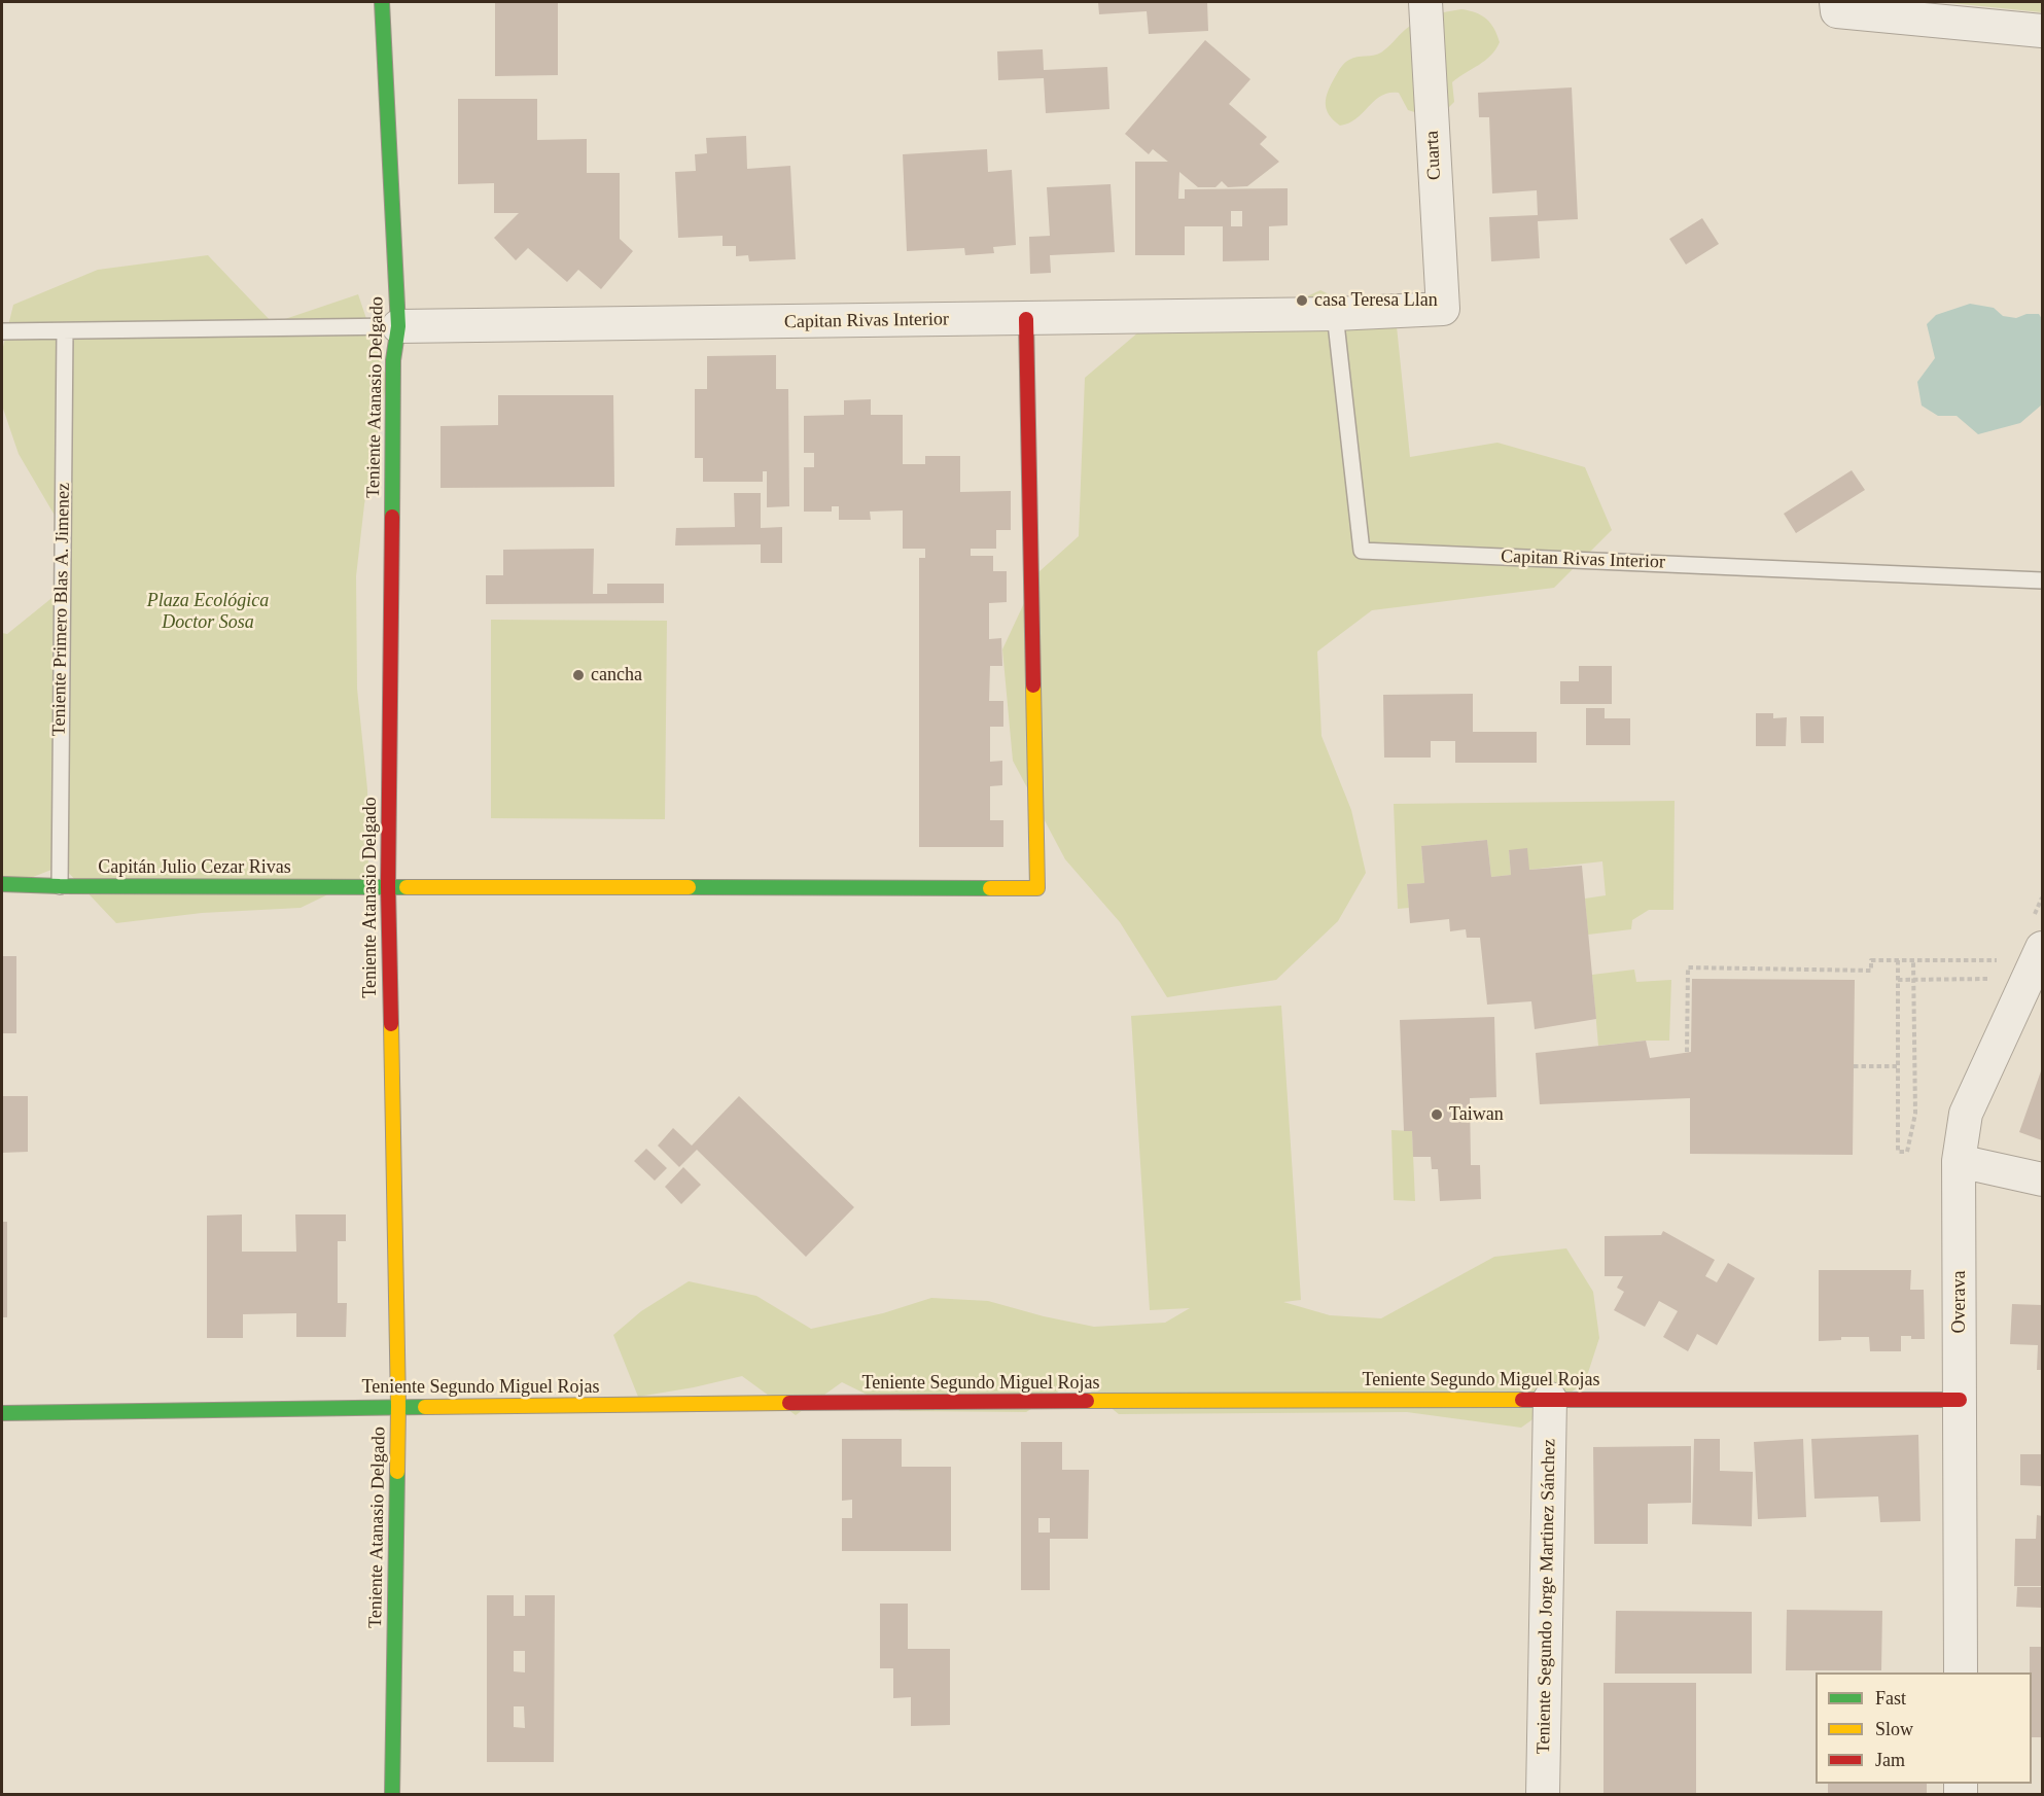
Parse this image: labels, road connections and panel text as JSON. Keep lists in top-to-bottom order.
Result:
{
  "streets": {
    "street": [
      "Cuarta",
      "Capitan Rivas Interior",
      "Teniente Atanasio Delgado",
      "Capitán Julio Cezar Rivas",
      "Overava",
      "Teniente Segundo Miguel Rojas",
      "Teniente Segundo Jorge Martinez Sánchez"
    ],
    "lane": ["Teniente Primero Blas A. Jimenez"]
  },
  "crossings": [
    ["Cuarta", "Capitan Rivas Interior"],
    ["Capitan Rivas Interior", "Teniente Atanasio Delgado"],
    ["Capitan Rivas Interior", "Capitán Julio Cezar Rivas"],
    ["Teniente Atanasio Delgado", "Capitán Julio Cezar Rivas"],
    ["Teniente Atanasio Delgado", "Teniente Segundo Miguel Rojas"],
    ["Teniente Primero Blas A. Jimenez", "Capitán Julio Cezar Rivas"],
    ["Overava", "Teniente Segundo Miguel Rojas"],
    ["Teniente Segundo Miguel Rojas", "Teniente Segundo Jorge Martinez Sánchez"]
  ],
  "parks": ["Plaza Ecológica Doctor Sosa"],
  "places": ["casa Teresa Llan", "cancha", "Taiwan"],
  "legend": ["Fast", "Slow", "Jam"]
}
